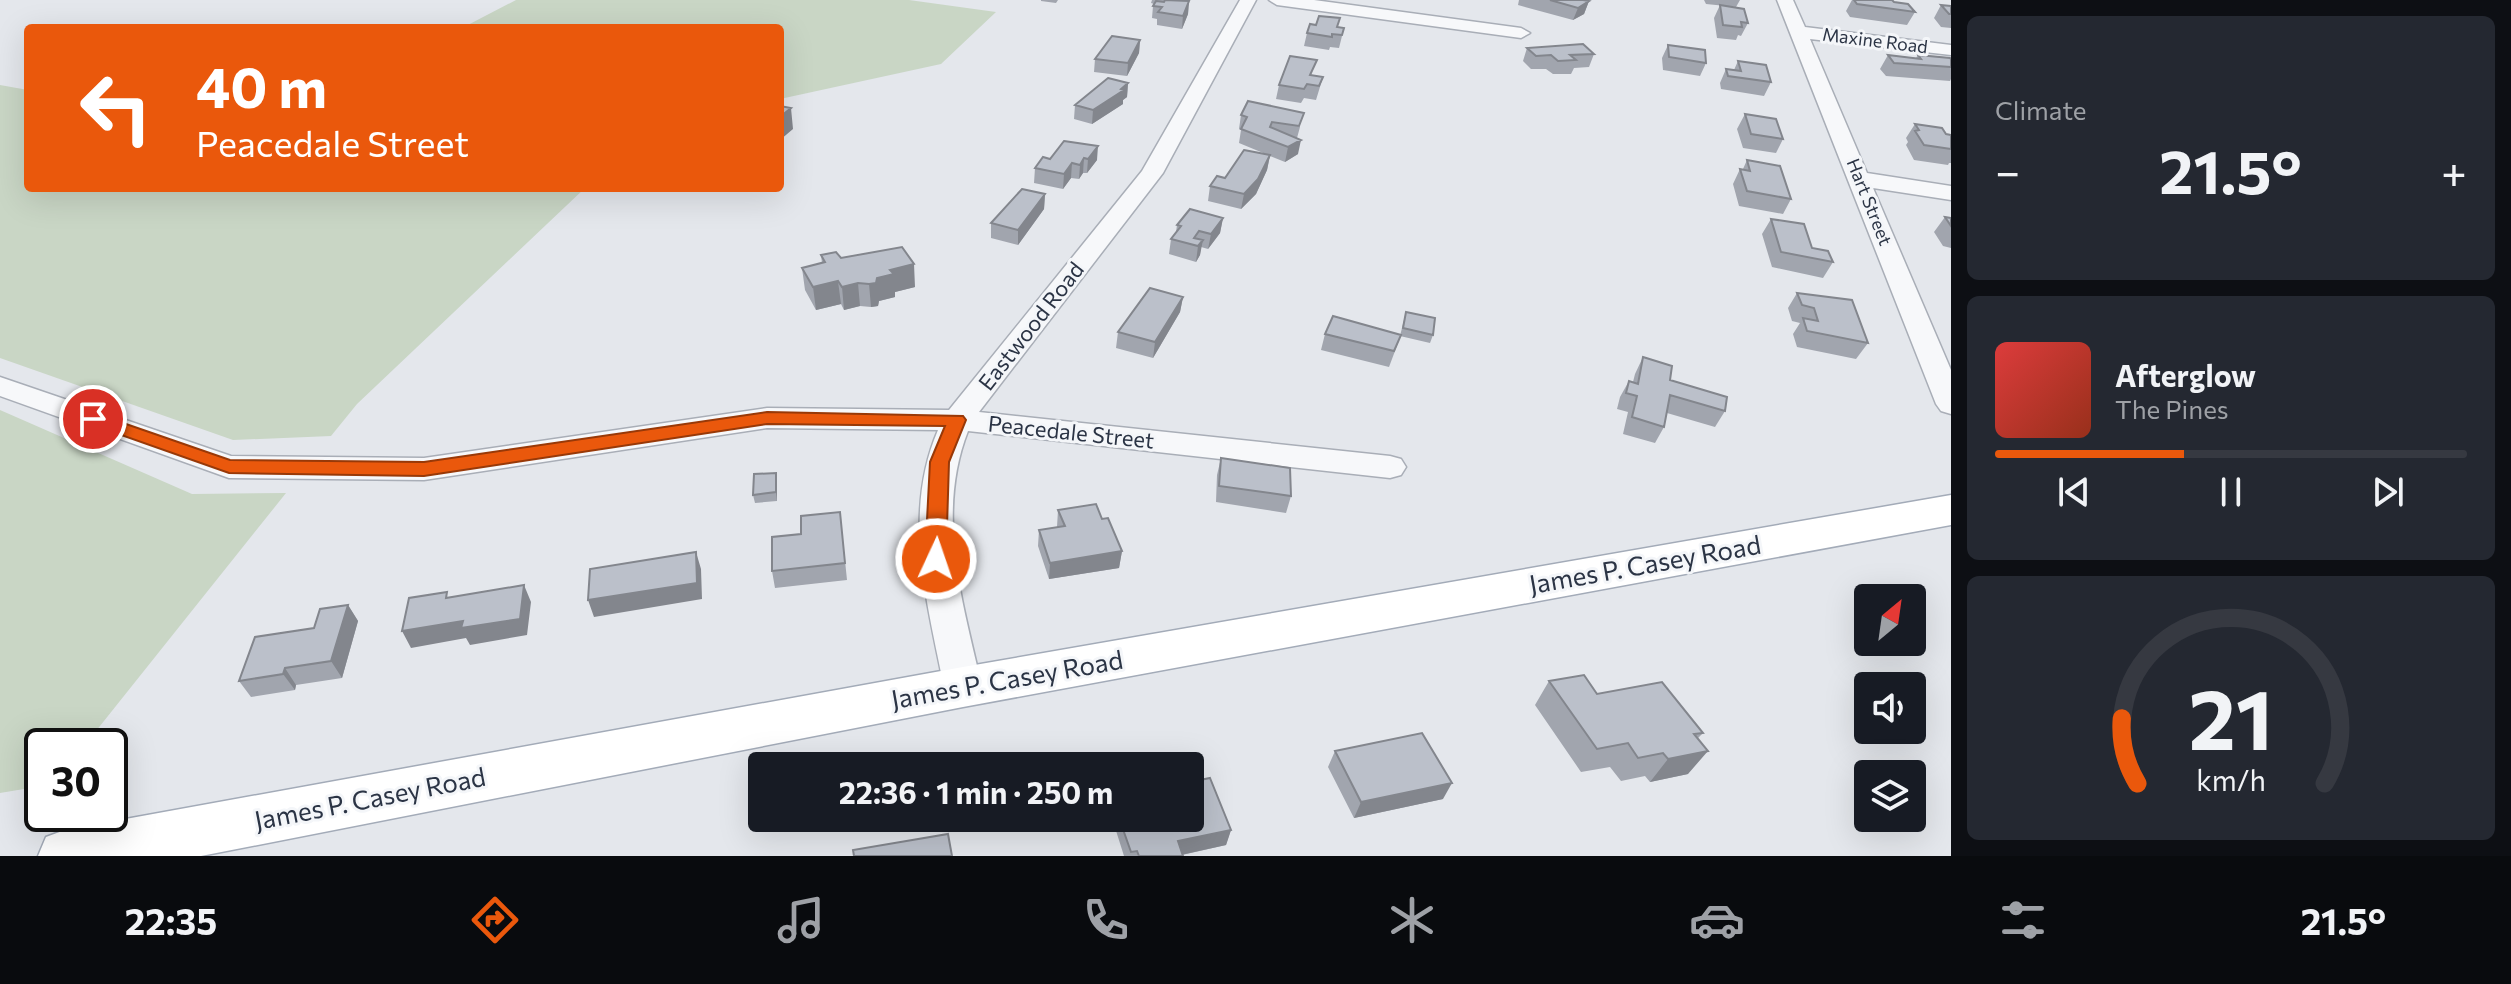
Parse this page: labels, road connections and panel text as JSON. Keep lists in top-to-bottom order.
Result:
{
  "streets": {
    "main road": ["James P. Casey Road"],
    "street": [
      "Maxine Road",
      "Hart Street",
      "Eastwood Road",
      "Peacedale Street"
    ]
  },
  "crossings": [
    ["Maxine Road", "Hart Street"],
    ["Eastwood Road", "Peacedale Street"],
    ["Eastwood Road", "James P. Casey Road"]
  ],
  "north": "top right",
  "page": {
    "tile": "Climate",
    "turn": ["40 m", "Peacedale Street"],
    "heat": ["−", "21.5°", "+"],
    "song": ["Afterglow", "The Pines"],
    "limit": "30",
    "trip": "22:36 · 1 min · 250 m",
    "tabs": ["22:35", "21.5°"],
    "gauge": ["21", "km/h"]
  }
}
